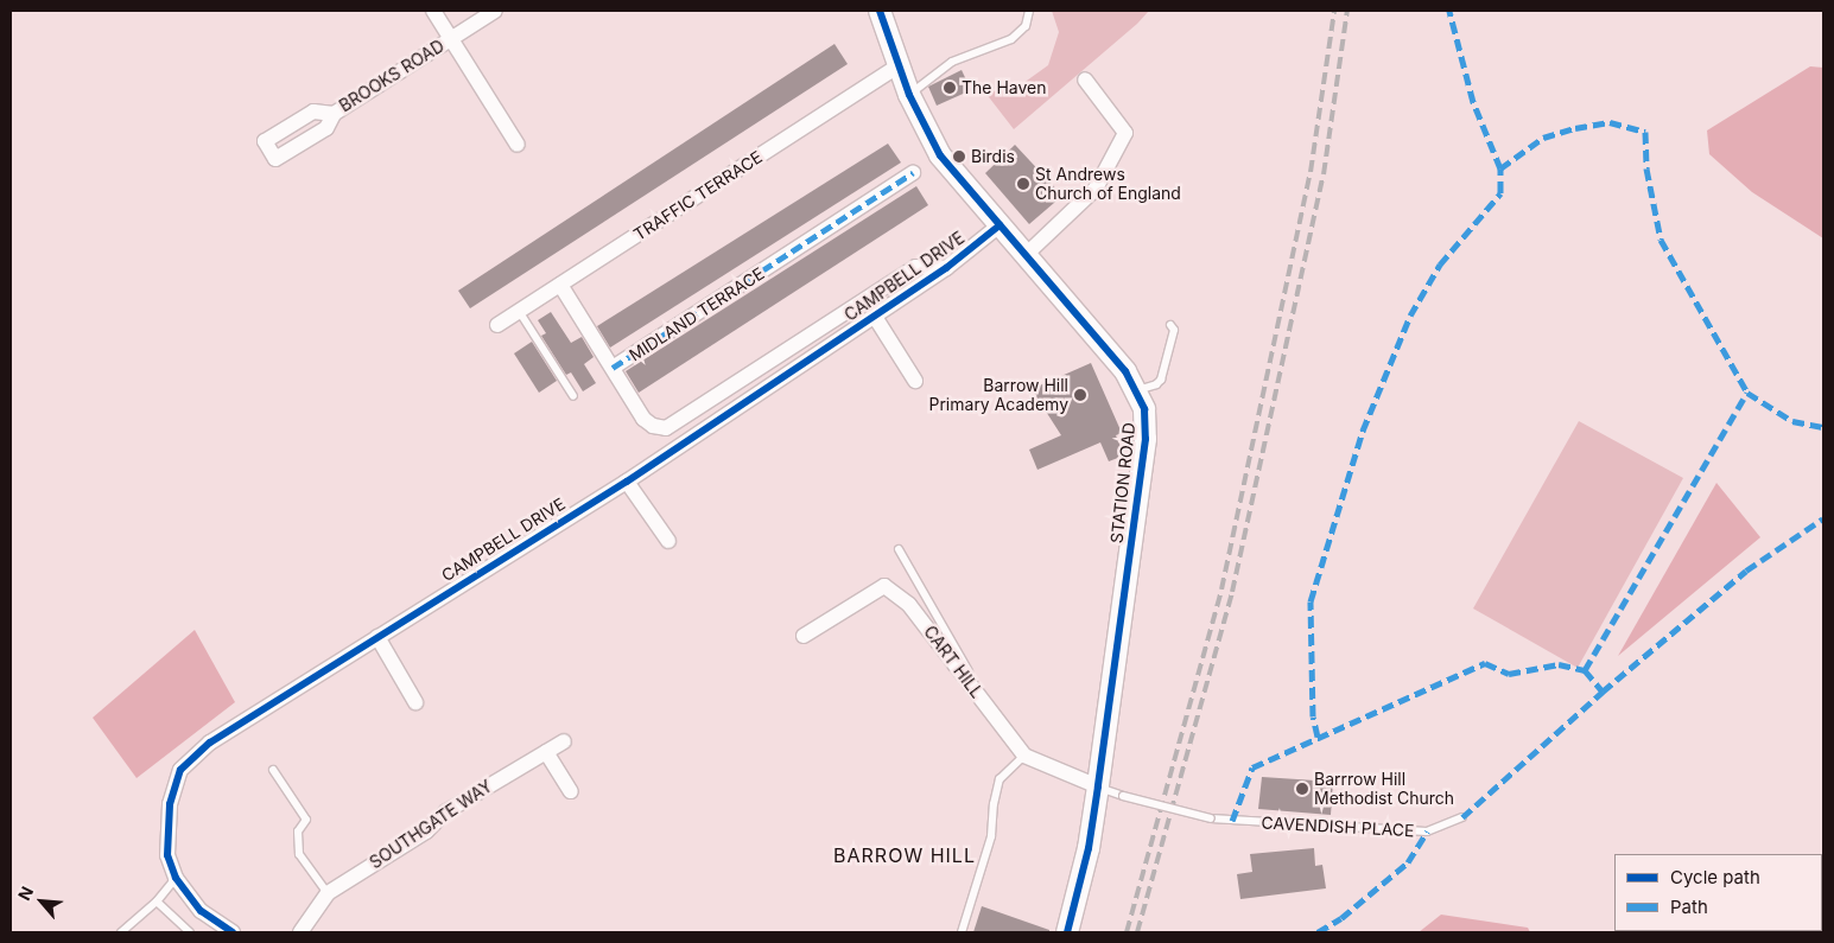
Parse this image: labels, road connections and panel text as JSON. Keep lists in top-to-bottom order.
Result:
{
  "streets": {
    "street": [
      "BROOKS ROAD",
      "TRAFFIC TERRACE",
      "CAMPBELL DRIVE",
      "MIDLAND TERRACE",
      "STATION ROAD",
      "CART HILL",
      "SOUTHGATE WAY"
    ],
    "lane": ["CAVENDISH PLACE"]
  },
  "crossings": [
    ["TRAFFIC TERRACE", "STATION ROAD"],
    ["CAMPBELL DRIVE", "STATION ROAD"],
    ["STATION ROAD", "CAVENDISH PLACE"]
  ],
  "districts": ["BARROW HILL"],
  "places": [
    "The Haven",
    "Birdis",
    "St Andrews Church of England",
    "Barrow Hill Primary Academy",
    "Barrrow Hill Methodist Church"
  ],
  "legend": ["Cycle path", "Path"],
  "north": "top left"
}
